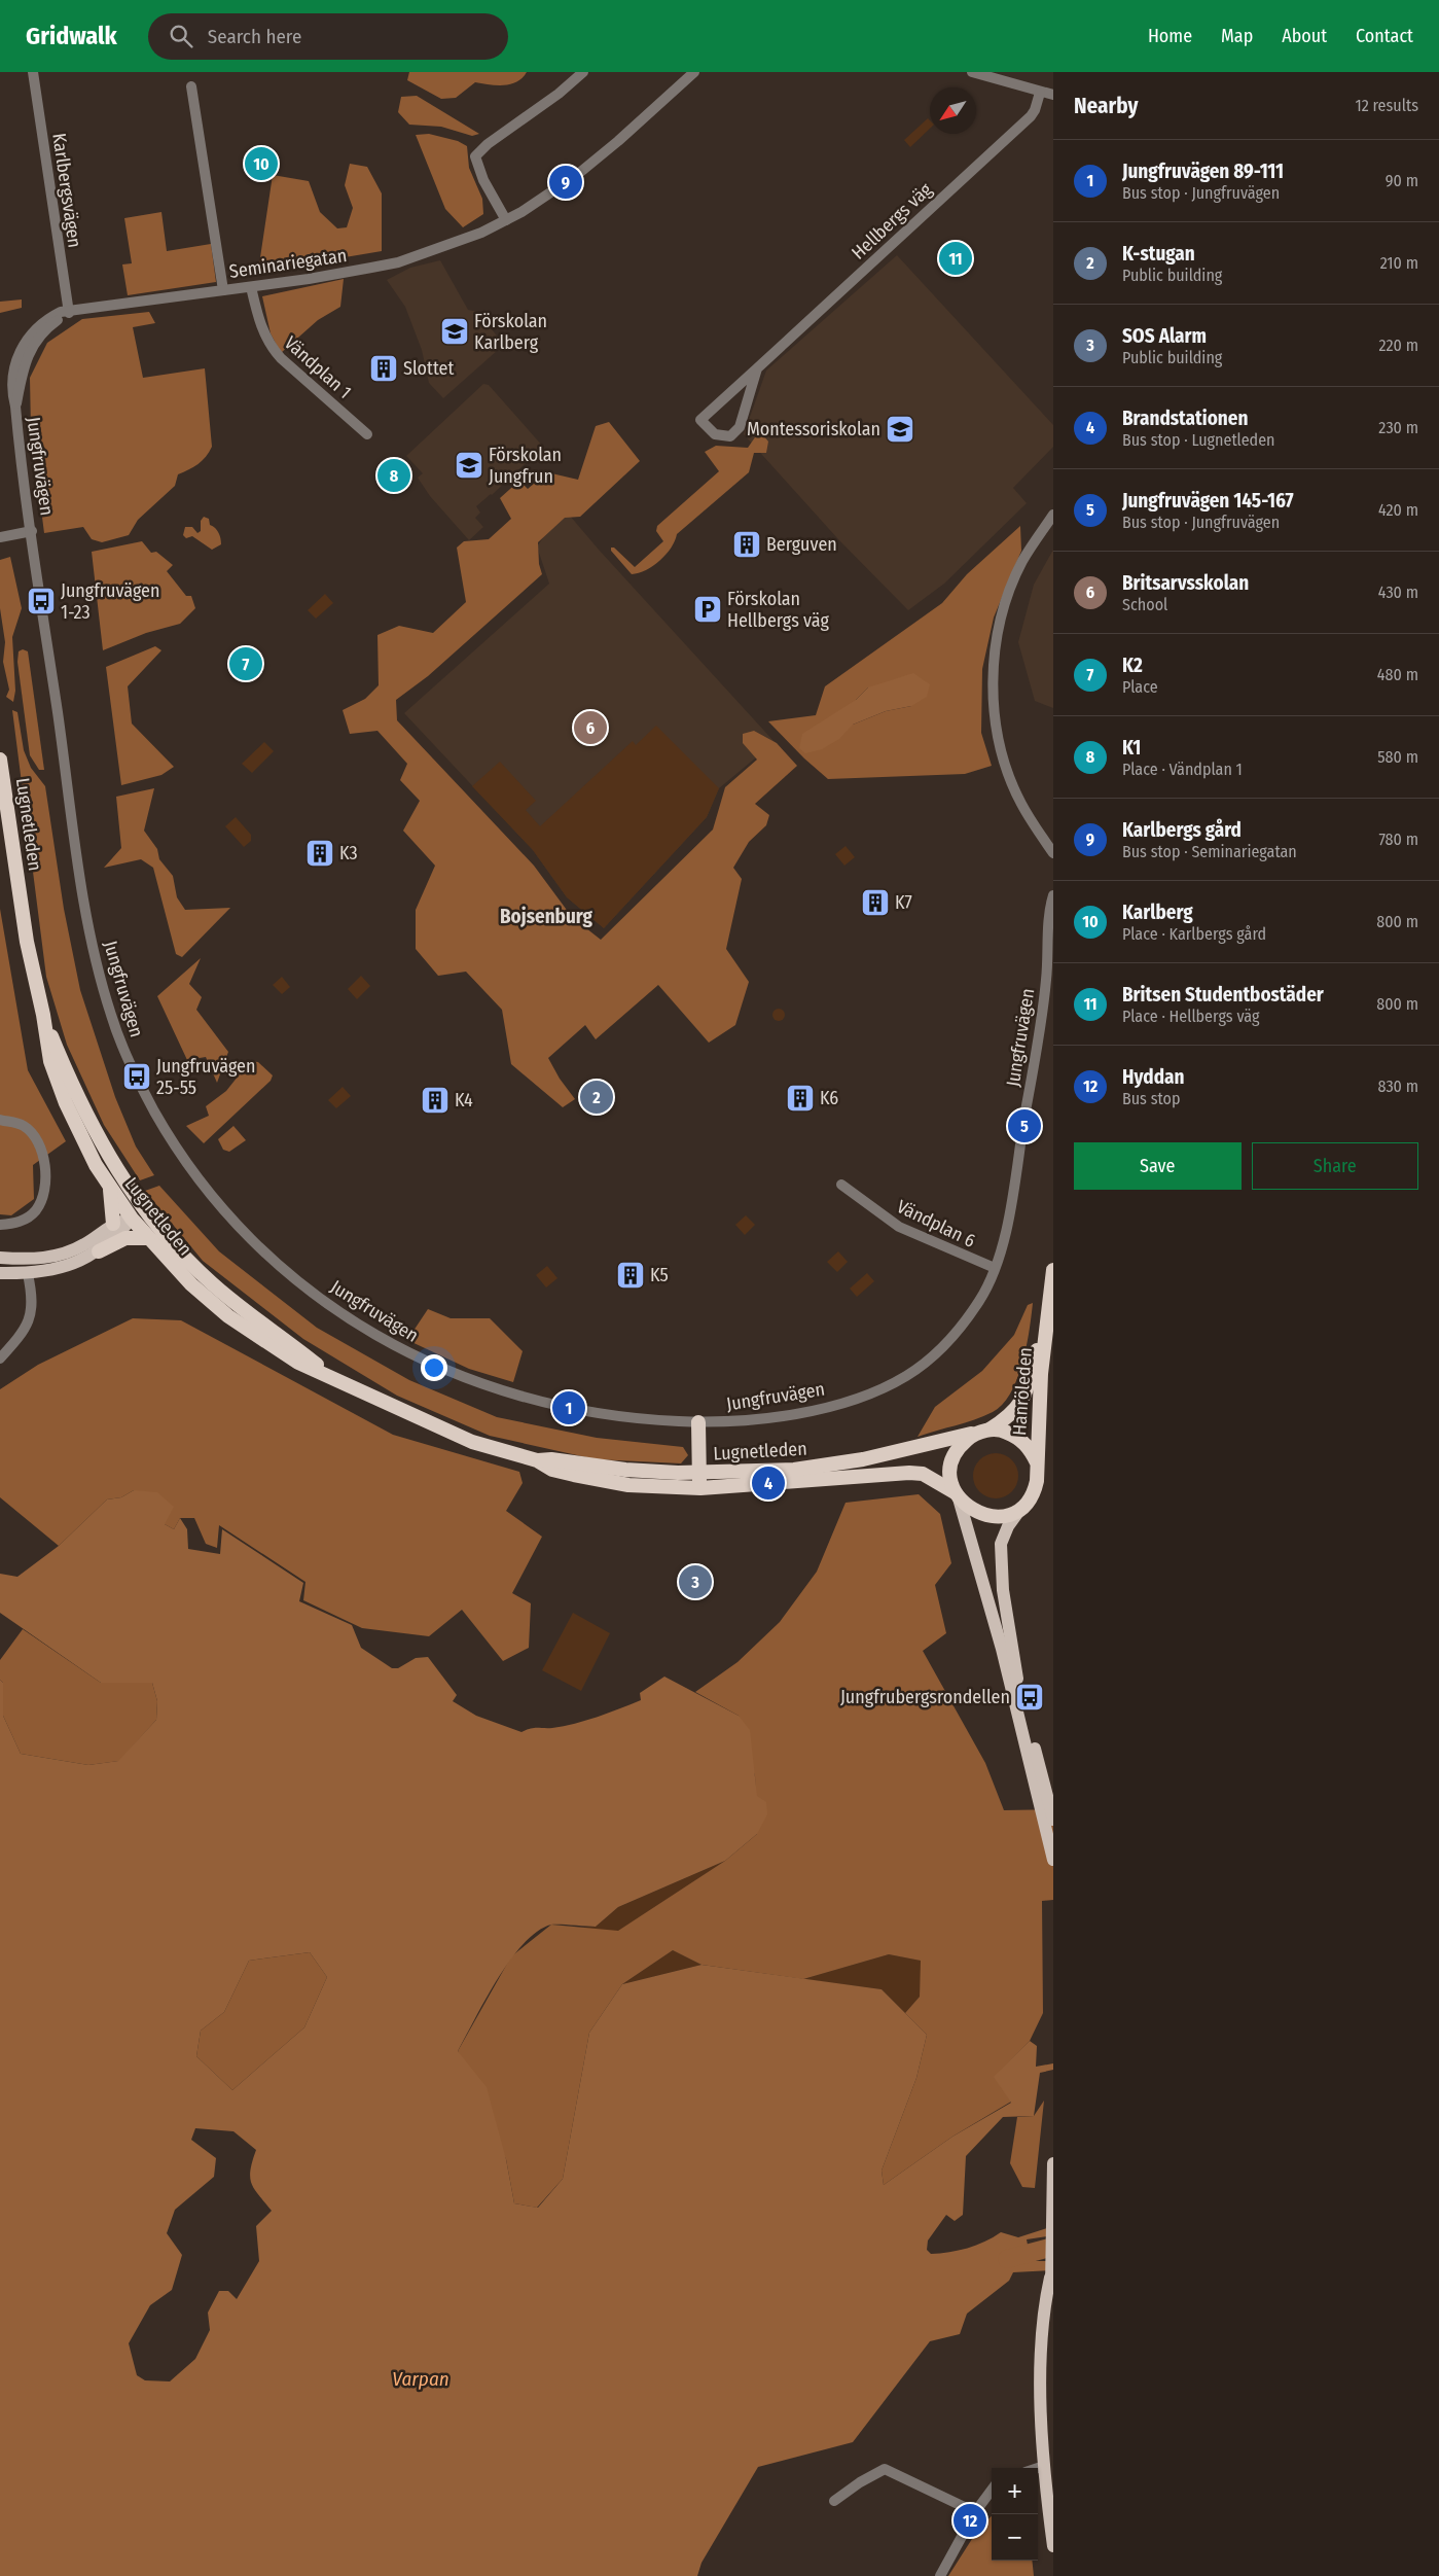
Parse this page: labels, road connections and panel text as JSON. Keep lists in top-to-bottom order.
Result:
{
  "streets": {
    "highway": ["Lugnetleden", "Hanröleden"],
    "street": [
      "Karlbergsvägen",
      "Hellbergs väg",
      "Seminariegatan",
      "Vändplan 1",
      "Jungfruvägen",
      "Vändplan 6"
    ]
  },
  "crossings": [
    ["Karlbergsvägen", "Seminariegatan"],
    ["Karlbergsvägen", "Jungfruvägen"],
    ["Seminariegatan", "Vändplan 1"],
    ["Seminariegatan", "Jungfruvägen"],
    ["Jungfruvägen", "Vändplan 6"],
    ["Lugnetleden", "Hanröleden"]
  ],
  "districts": ["Bojsenburg"],
  "water": ["Varpan"],
  "places": {
    "school or university": ["Förskolan Karlberg", "Montessoriskolan", "Förskolan Jungfrun"],
    "building": [
      "Slottet",
      "Berguven",
      "K3",
      "K7",
      "K6",
      "K4",
      "K5"
    ],
    "bus stop": ["Jungfruvägen 1-23", "Jungfruvägen 25-55", "Jungfrubergsrondellen"],
    "parking": ["Förskolan Hellbergs väg"]
  },
  "north": "bottom left",
  "page": {
    "header": "Gridwalk",
    "search": "Search here",
    "nav": [
      "Home",
      "Map",
      "About",
      "Contact"
    ],
    "heading": ["Nearby", "12 results"],
    "list": [
      {
        "mark": "1",
        "name": "Jungfruvägen 89-111",
        "note": "Bus stop · Jungfruvägen",
        "value": "90 m"
      },
      {
        "mark": "2",
        "name": "K-stugan",
        "note": "Public building",
        "value": "210 m"
      },
      {
        "mark": "3",
        "name": "SOS Alarm",
        "note": "Public building",
        "value": "220 m"
      },
      {
        "mark": "4",
        "name": "Brandstationen",
        "note": "Bus stop · Lugnetleden",
        "value": "230 m"
      },
      {
        "mark": "5",
        "name": "Jungfruvägen 145-167",
        "note": "Bus stop · Jungfruvägen",
        "value": "420 m"
      },
      {
        "mark": "6",
        "name": "Britsarvsskolan",
        "note": "School",
        "value": "430 m"
      },
      {
        "mark": "7",
        "name": "K2",
        "note": "Place",
        "value": "480 m"
      },
      {
        "mark": "8",
        "name": "K1",
        "note": "Place · Vändplan 1",
        "value": "580 m"
      },
      {
        "mark": "9",
        "name": "Karlbergs gård",
        "note": "Bus stop · Seminariegatan",
        "value": "780 m"
      },
      {
        "mark": "10",
        "name": "Karlberg",
        "note": "Place · Karlbergs gård",
        "value": "800 m"
      },
      {
        "mark": "11",
        "name": "Britsen Studentbostäder",
        "note": "Place · Hellbergs väg",
        "value": "800 m"
      },
      {
        "mark": "12",
        "name": "Hyddan",
        "note": "Bus stop",
        "value": "830 m"
      }
    ],
    "pins": [
      "10",
      "9",
      "11",
      "8",
      "7",
      "6",
      "2",
      "5",
      "1",
      "4",
      "3",
      "12"
    ],
    "buttons": ["Save", "Share"],
    "map_buttons": ["+", "−"]
  }
}
